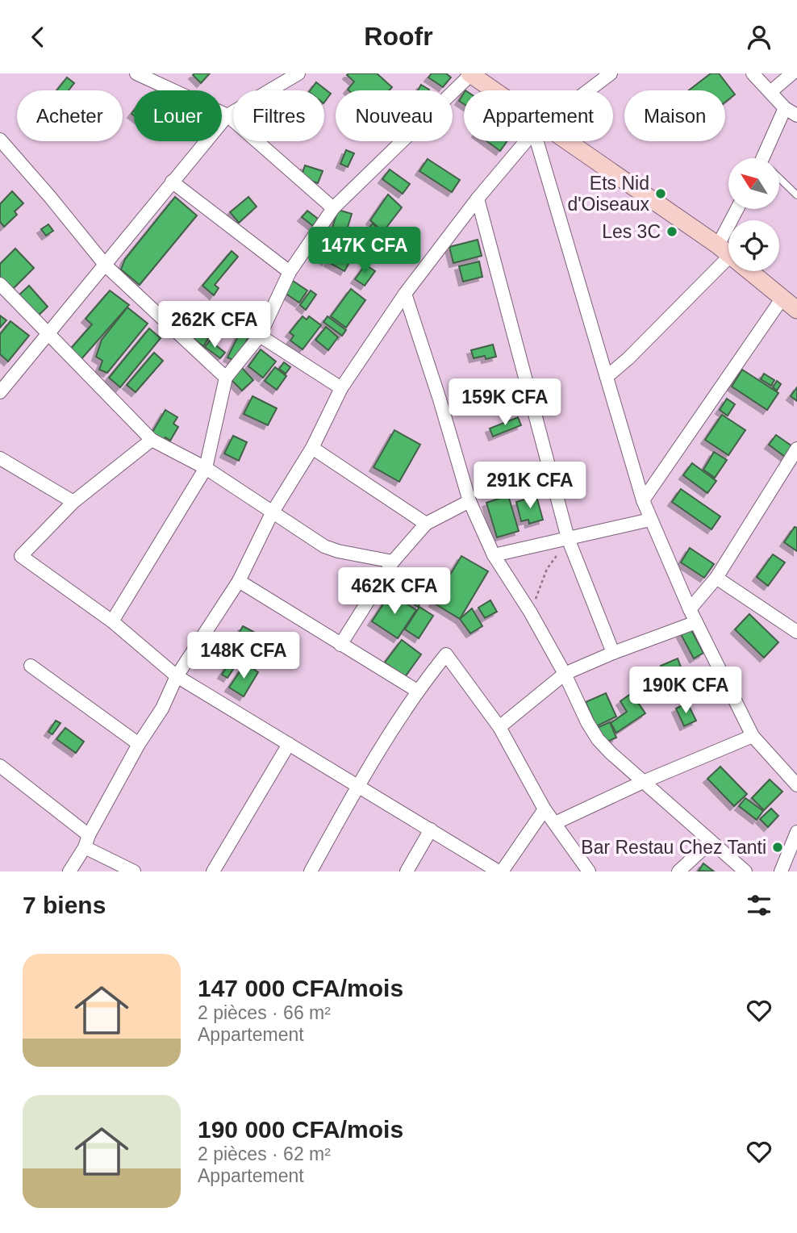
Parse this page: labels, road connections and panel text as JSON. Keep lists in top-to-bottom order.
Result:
{
  "places": ["Ets Nid d'Oiseaux", "Les 3C", "Bar Restau Chez Tanti"],
  "north": "top left",
  "page": {
    "header": "Roofr",
    "chip": [
      "Acheter",
      "Louer",
      "Filtres",
      "Nouveau",
      "Appartement",
      "Maison"
    ],
    "price": [
      "147K CFA",
      "262K CFA",
      "159K CFA",
      "291K CFA",
      "462K CFA",
      "148K CFA",
      "190K CFA"
    ],
    "heading": "7 biens",
    "list": [
      {
        "name": "147 000 CFA/mois",
        "note": "2 pièces · 66 m² · Appartement"
      },
      {
        "name": "190 000 CFA/mois",
        "note": "2 pièces · 62 m² · Appartement"
      }
    ]
  }
}
